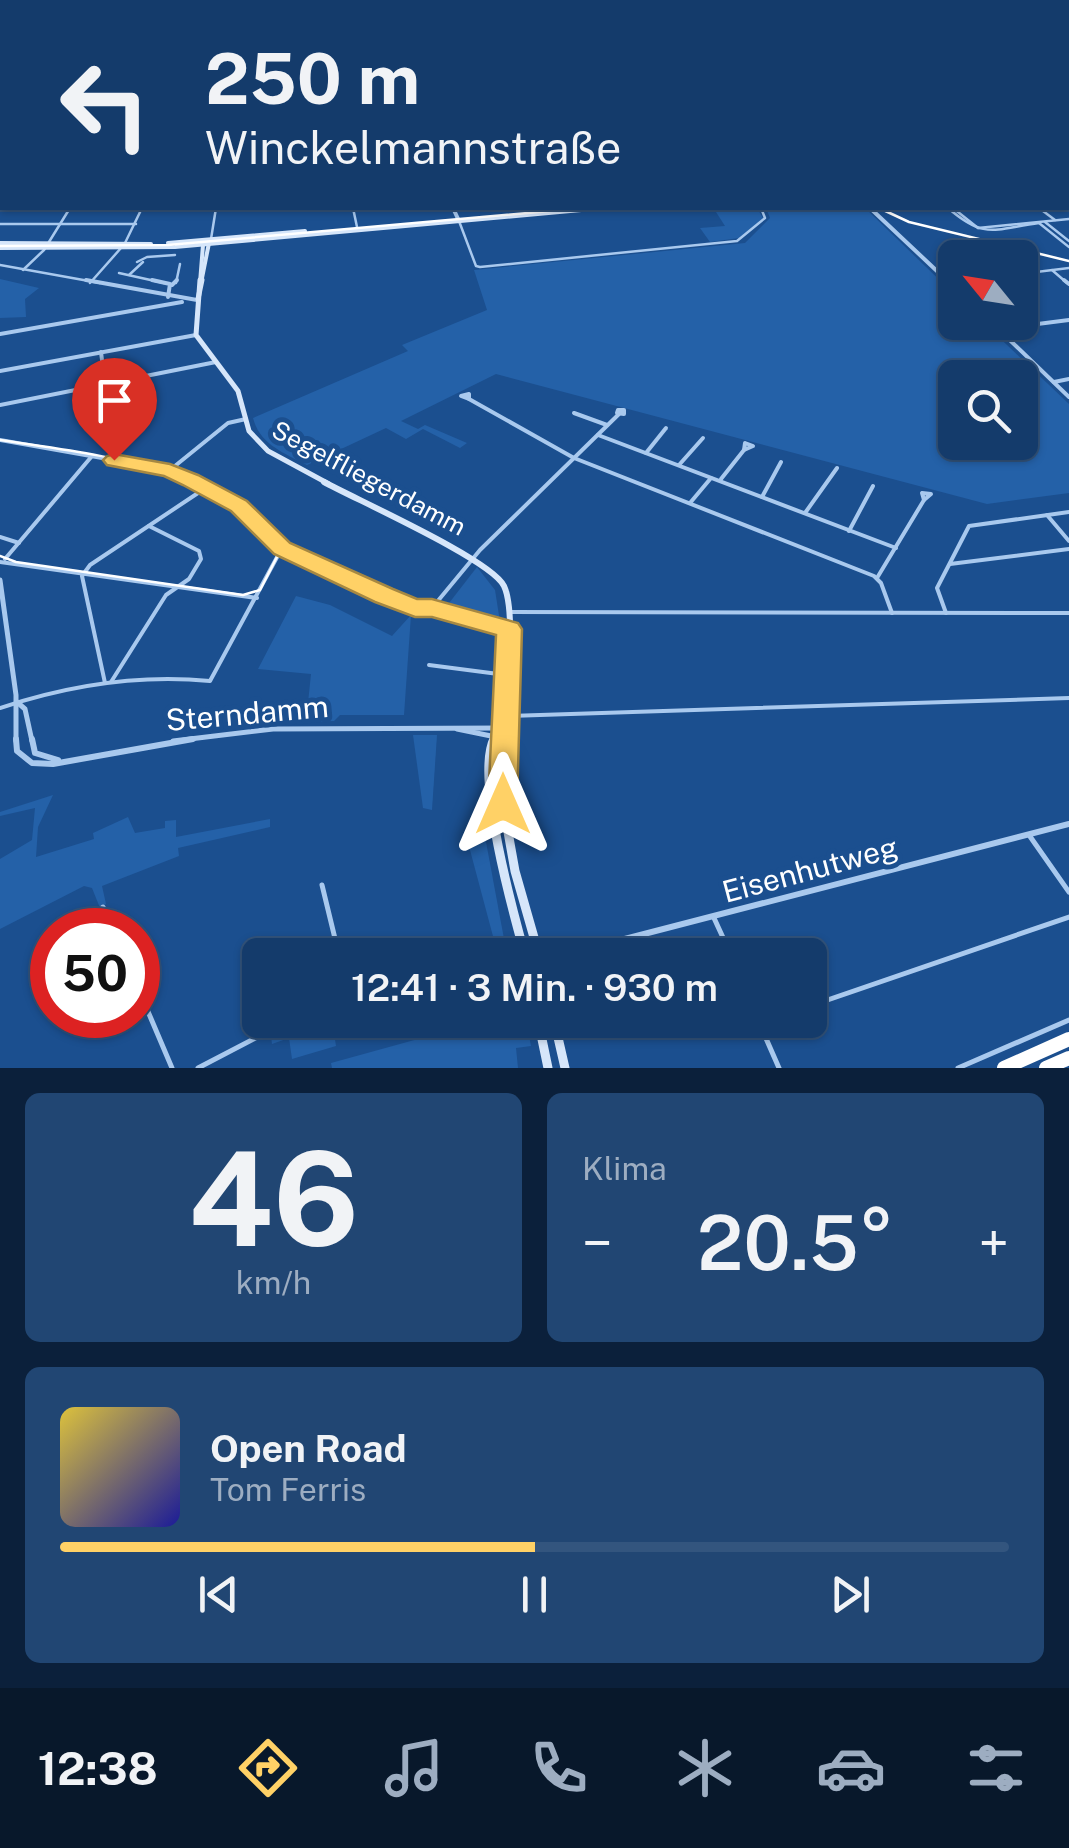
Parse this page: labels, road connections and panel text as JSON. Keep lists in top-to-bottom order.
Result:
{
  "streets": {
    "main road": ["Segelfliegerdamm"],
    "street": ["Sterndamm", "Eisenhutweg"]
  },
  "crossings": [
    ["Segelfliegerdamm", "Sterndamm"]
  ],
  "north": "top left",
  "page": {
    "turn": ["250 m", "Winckelmannstraße"],
    "limit": "50",
    "trip": "12:41 · 3 Min. · 930 m",
    "tile": [
      ["46", "km/h"],
      "Klima"
    ],
    "heat": ["−", "20.5°", "+"],
    "song": ["Open Road", "Tom Ferris"],
    "tabs": "12:38"
  }
}
